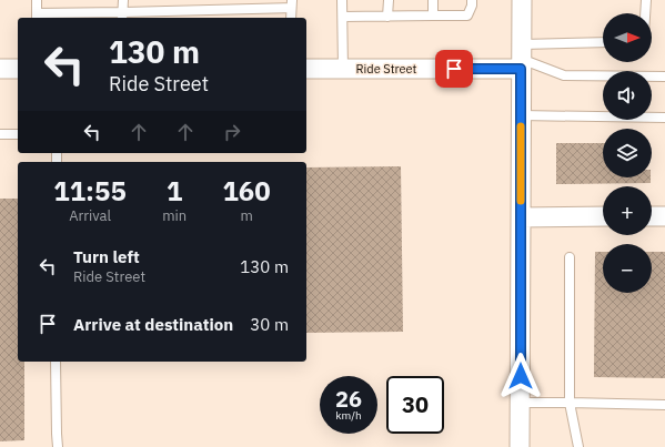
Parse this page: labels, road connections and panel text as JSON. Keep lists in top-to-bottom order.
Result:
{
  "streets": {
    "street": ["Ride Street"]
  },
  "north": "right",
  "page": {
    "map_buttons": ["+", "−"],
    "turn": ["130 m", "Ride Street"],
    "eta": [
      "11:55",
      "Arrival",
      "1",
      "min",
      "160",
      "m"
    ],
    "list": [
      {
        "name": "Turn left",
        "note": "Ride Street",
        "value": "130 m"
      },
      {
        "name": "Arrive at destination",
        "value": "30 m"
      }
    ],
    "speed": "26 km/h",
    "limit": "30"
  }
}
